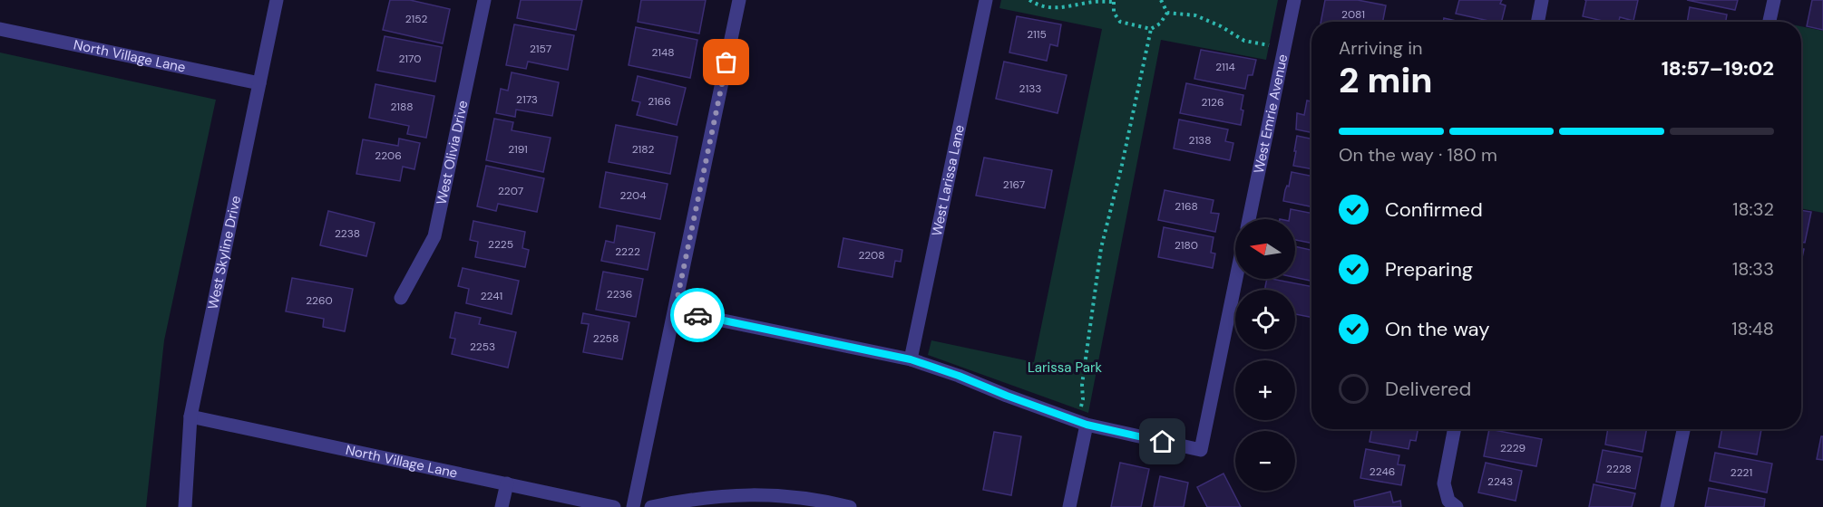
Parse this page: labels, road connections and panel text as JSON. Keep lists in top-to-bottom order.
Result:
{
  "streets": {
    "street": [
      "North Village Lane",
      "West Emrie Avenue",
      "West Olivia Drive",
      "West Larissa Lane",
      "West Skyline Drive"
    ]
  },
  "crossings": [
    ["North Village Lane", "West Skyline Drive"]
  ],
  "parks": ["Larissa Park"],
  "house_numbers": [
    "2081",
    "2152",
    "2115",
    "2157",
    "2148",
    "2170",
    "2114",
    "2133",
    "2173",
    "2166",
    "2126",
    "2188",
    "2138",
    "2191",
    "2182",
    "2206",
    "2167",
    "2207",
    "2204",
    "2168",
    "2238",
    "2225",
    "2180",
    "2222",
    "2208",
    "2236",
    "2241",
    "2260",
    "2258",
    "2253",
    "2229",
    "2228",
    "2246",
    "2221",
    "2243"
  ],
  "north": "left",
  "page": {
    "heading": ["2 min", "Arriving in", "18:57–19:02"],
    "bar": "On the way · 180 m",
    "list": [
      ["Confirmed", "18:32"],
      ["Preparing", "18:33"],
      ["On the way", "18:48"],
      "Delivered"
    ],
    "map_buttons": ["+", "−"]
  }
}
